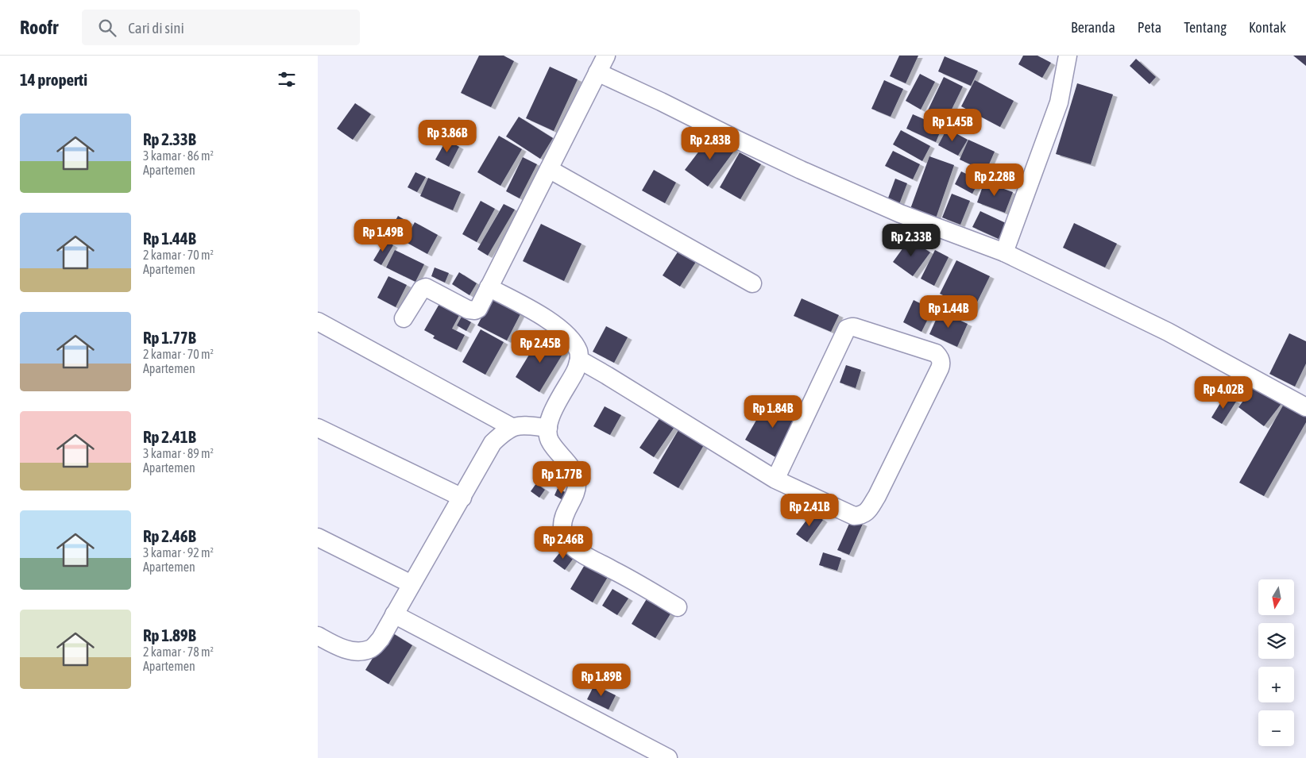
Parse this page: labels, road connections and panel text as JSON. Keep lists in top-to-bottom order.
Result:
{
  "north": "bottom",
  "page": {
    "header": "Roofr",
    "search": "Cari di sini",
    "nav": [
      "Beranda",
      "Peta",
      "Tentang",
      "Kontak"
    ],
    "heading": "14 properti",
    "list": [
      {
        "name": "Rp 2.33B",
        "note": "3 kamar · 86 m² · Apartemen"
      },
      {
        "name": "Rp 1.44B",
        "note": "2 kamar · 70 m² · Apartemen"
      },
      {
        "name": "Rp 1.77B",
        "note": "2 kamar · 70 m² · Apartemen"
      },
      {
        "name": "Rp 2.41B",
        "note": "3 kamar · 89 m² · Apartemen"
      },
      {
        "name": "Rp 2.46B",
        "note": "3 kamar · 92 m² · Apartemen"
      },
      {
        "name": "Rp 1.89B",
        "note": "2 kamar · 78 m² · Apartemen"
      }
    ],
    "price": [
      "Rp 1.45B",
      "Rp 3.86B",
      "Rp 2.83B",
      "Rp 2.28B",
      "Rp 1.49B",
      "Rp 2.33B",
      "Rp 1.44B",
      "Rp 2.45B",
      "Rp 4.02B",
      "Rp 1.84B",
      "Rp 1.77B",
      "Rp 2.41B",
      "Rp 2.46B",
      "Rp 1.89B"
    ],
    "map_buttons": ["+", "−"]
  }
}
